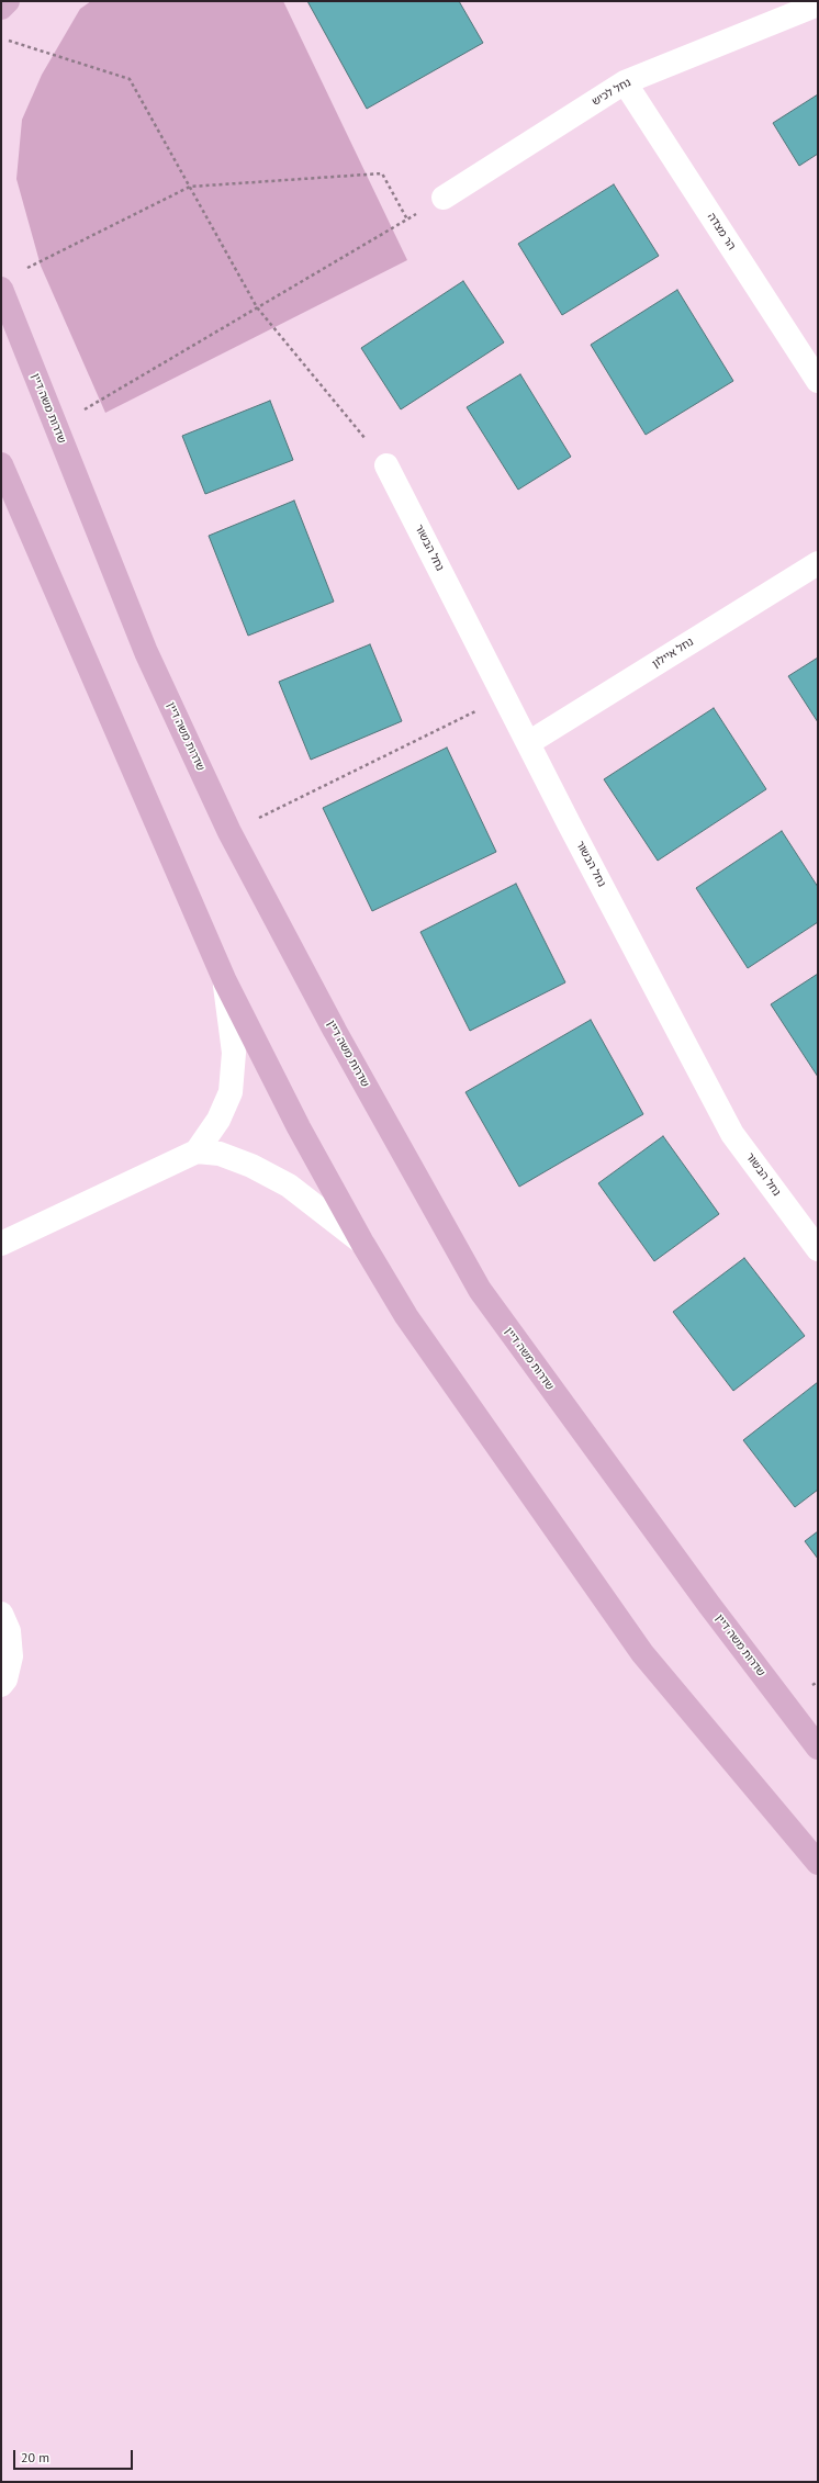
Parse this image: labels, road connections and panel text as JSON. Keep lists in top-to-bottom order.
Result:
{
  "streets": {
    "main road": ["שדרות משה דיין"],
    "street": [
      "נחל לכיש",
      "הר מצדה",
      "נחל הבשור",
      "נחל איילון"
    ]
  },
  "crossings": [
    ["נחל לכיש", "הר מצדה"],
    ["נחל הבשור", "נחל איילון"]
  ],
  "scale_bar": "20 m"
}
